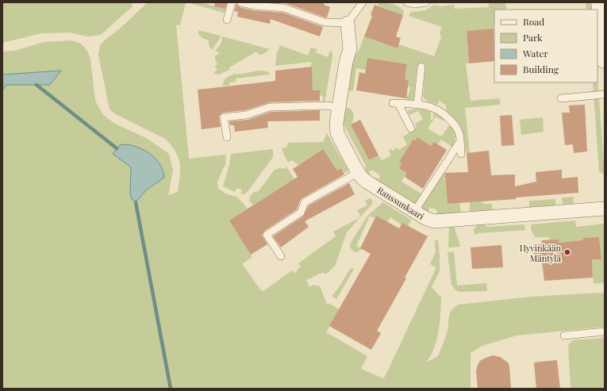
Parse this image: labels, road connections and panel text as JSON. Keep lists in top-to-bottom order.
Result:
{
  "streets": {
    "street": ["Ranssunkaari"]
  },
  "places": ["Hyvinkään Mäntylä"],
  "legend": [
    "Road",
    "Park",
    "Water",
    "Building"
  ]
}
